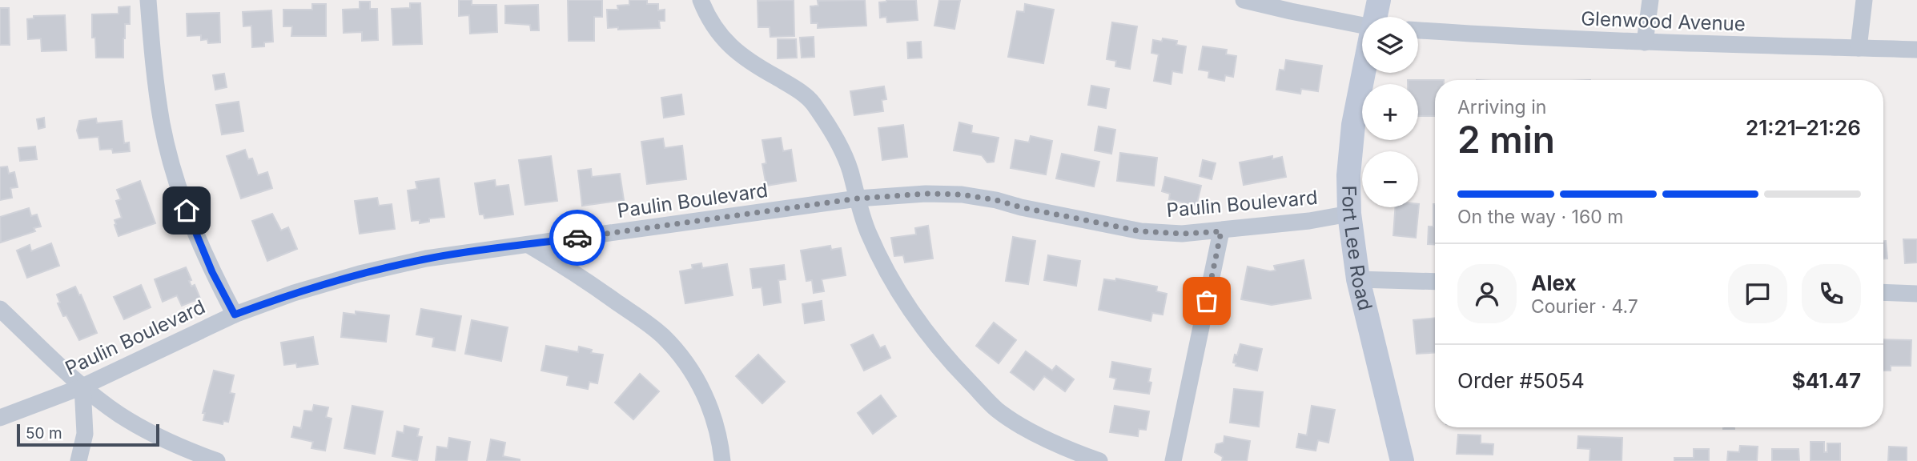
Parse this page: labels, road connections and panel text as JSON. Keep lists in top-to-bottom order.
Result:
{
  "streets": {
    "main road": ["Fort Lee Road"],
    "street": ["Glenwood Avenue", "Paulin Boulevard"]
  },
  "crossings": [
    ["Paulin Boulevard", "Fort Lee Road"]
  ],
  "scale_bar": "50 m",
  "page": {
    "map_buttons": ["+", "−"],
    "heading": ["2 min", "Arriving in", "21:21–21:26"],
    "panel": [
      "Alex",
      "Courier · 4.7",
      "Order #5054",
      "$41.47"
    ],
    "bar": "On the way · 160 m",
    "scale": "50 m"
  }
}
